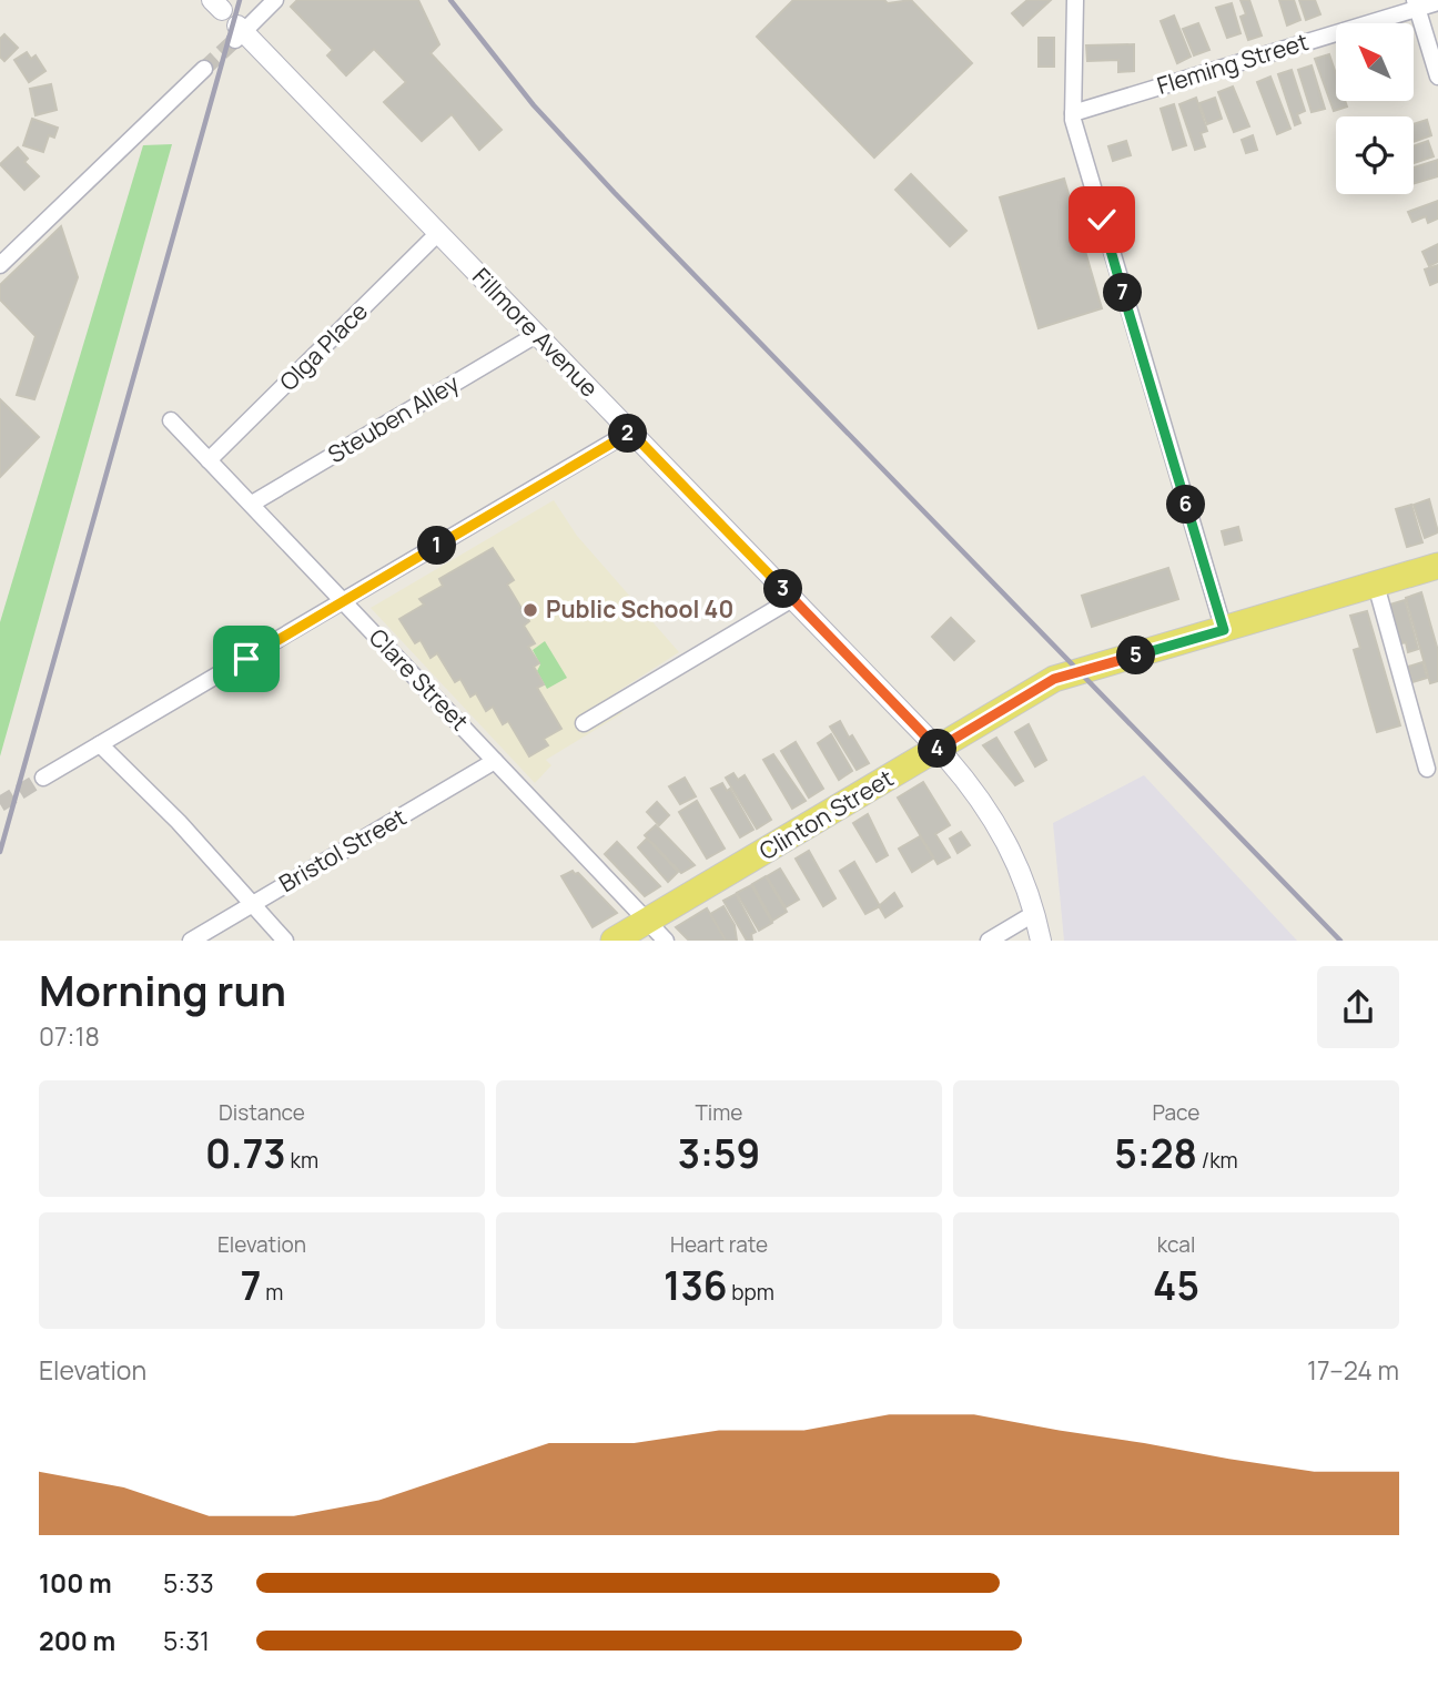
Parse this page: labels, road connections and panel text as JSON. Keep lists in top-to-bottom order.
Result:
{
  "streets": {
    "main road": ["Clinton Street"],
    "street": [
      "Fleming Street",
      "Fillmore Avenue",
      "Olga Place",
      "Steuben Alley",
      "Clare Street",
      "Bristol Street"
    ]
  },
  "crossings": [
    ["Fillmore Avenue", "Olga Place"],
    ["Fillmore Avenue", "Steuben Alley"],
    ["Fillmore Avenue", "Clinton Street"],
    ["Olga Place", "Clare Street"],
    ["Steuben Alley", "Clare Street"],
    ["Clare Street", "Clinton Street"],
    ["Clare Street", "Bristol Street"]
  ],
  "places": ["Public School 40"],
  "north": "top left",
  "page": {
    "pins": [
      "7",
      "2",
      "6",
      "1",
      "3",
      "5",
      "4"
    ],
    "heading": ["Morning run", "07:18"],
    "stats": [
      ["Distance", "0.73 km"],
      ["Time", "3:59"],
      ["Pace", "5:28 /km"],
      ["Elevation", "7 m"],
      ["Heart rate", "136 bpm"],
      ["kcal", "45"]
    ],
    "chart": ["Elevation", "17–24 m"],
    "list": [
      {
        "name": "100 m",
        "note": "5:33"
      },
      {
        "name": "200 m",
        "note": "5:31"
      }
    ]
  }
}
